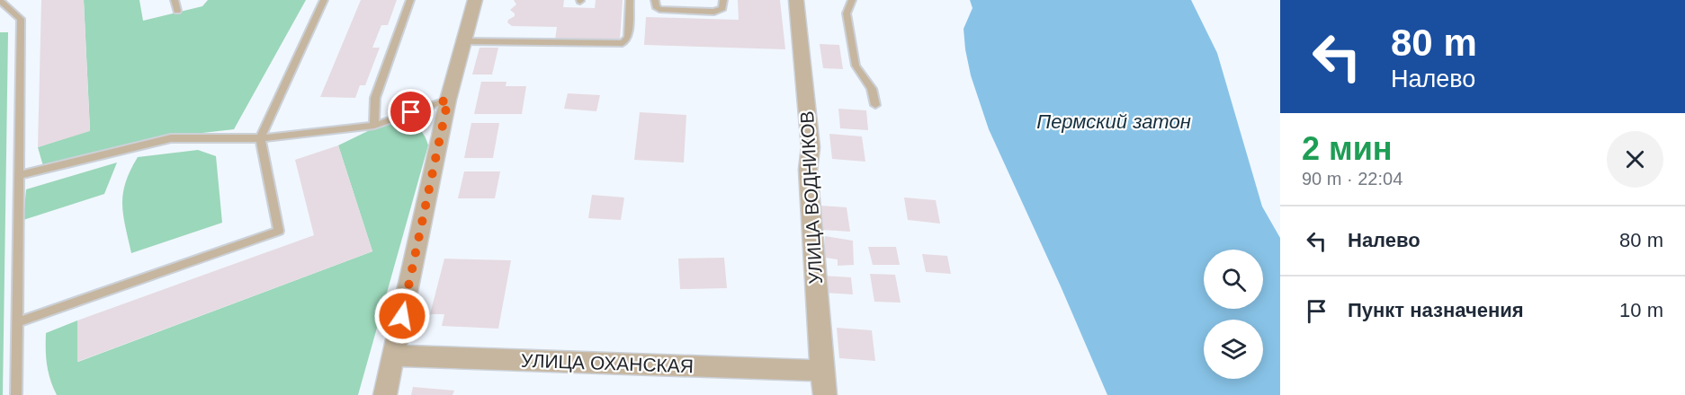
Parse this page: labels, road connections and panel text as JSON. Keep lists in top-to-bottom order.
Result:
{
  "streets": {
    "street": ["УЛИЦА ВОДНИКОВ", "УЛИЦА ОХАНСКАЯ"]
  },
  "crossings": [
    ["УЛИЦА ВОДНИКОВ", "УЛИЦА ОХАНСКАЯ"]
  ],
  "water": ["Пермский затон"],
  "page": {
    "turn": ["80 m", "Налево"],
    "heading": ["2 мин", "90 m · 22:04"],
    "list": [
      {
        "name": "Налево",
        "value": "80 m"
      },
      {
        "name": "Пункт назначения",
        "value": "10 m"
      }
    ]
  }
}
